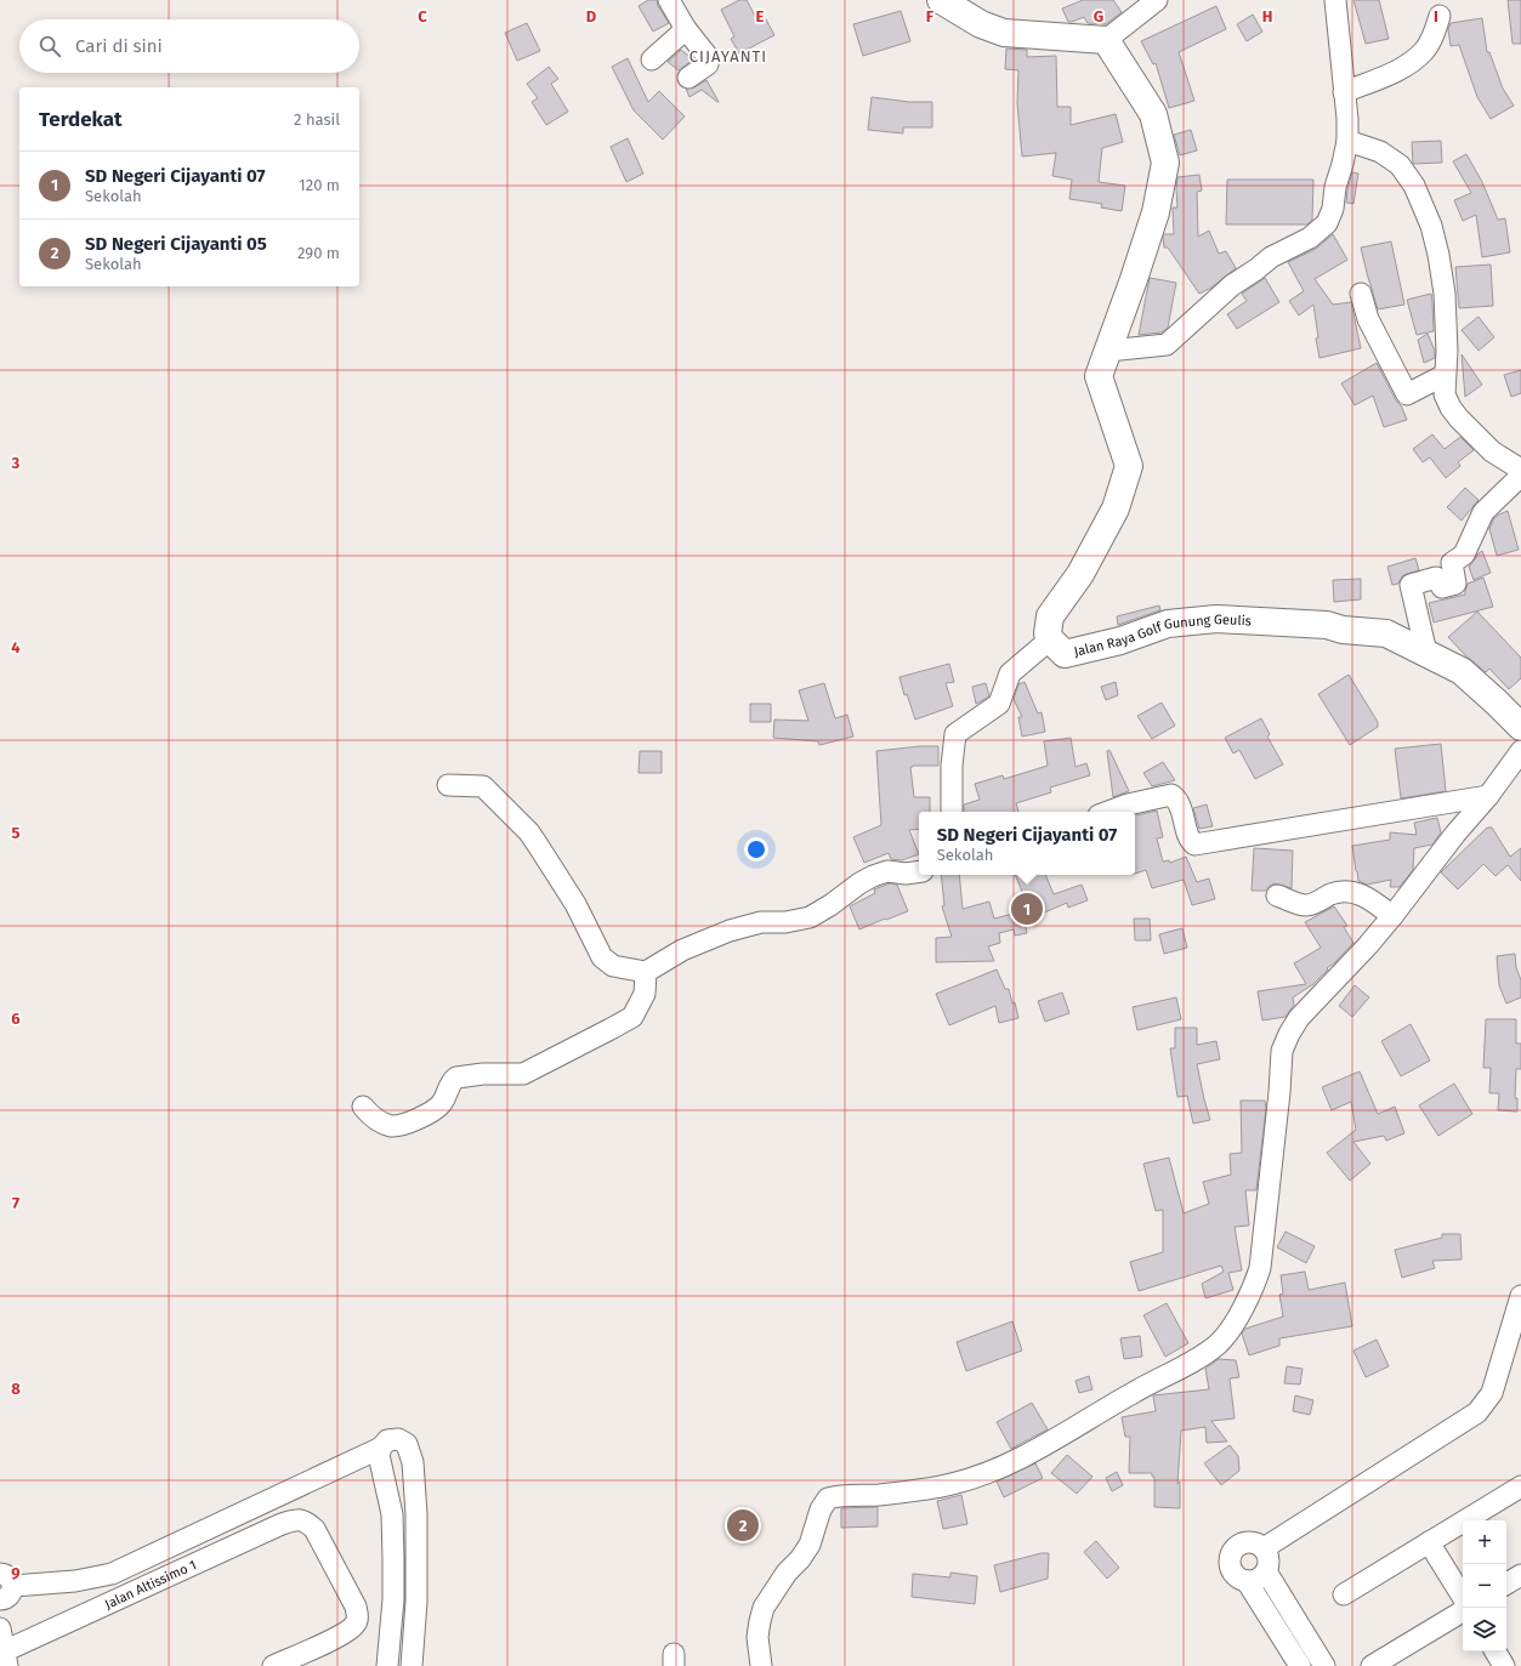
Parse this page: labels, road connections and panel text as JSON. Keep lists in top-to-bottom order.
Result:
{
  "streets": {
    "main road": ["Jalan Raya Golf Gunung Geulis"],
    "street": ["Jalan Altissimo 1"]
  },
  "districts": ["CIJAYANTI"],
  "page": {
    "search": "Cari di sini",
    "heading": ["Terdekat", "2 hasil"],
    "list": [
      {
        "mark": "1",
        "name": "SD Negeri Cijayanti 07",
        "note": "Sekolah",
        "value": "120 m"
      },
      {
        "mark": "2",
        "name": "SD Negeri Cijayanti 05",
        "note": "Sekolah",
        "value": "290 m"
      }
    ],
    "popup": ["SD Negeri Cijayanti 07", "Sekolah"],
    "pins": ["1", "2"],
    "map_buttons": ["+", "−"]
  },
  "grid": {
    "columns": [
      "C",
      "D",
      "E",
      "F",
      "G",
      "H",
      "I"
    ],
    "rows": [
      "3",
      "4",
      "5",
      "6",
      "7",
      "8",
      "9"
    ]
  }
}
